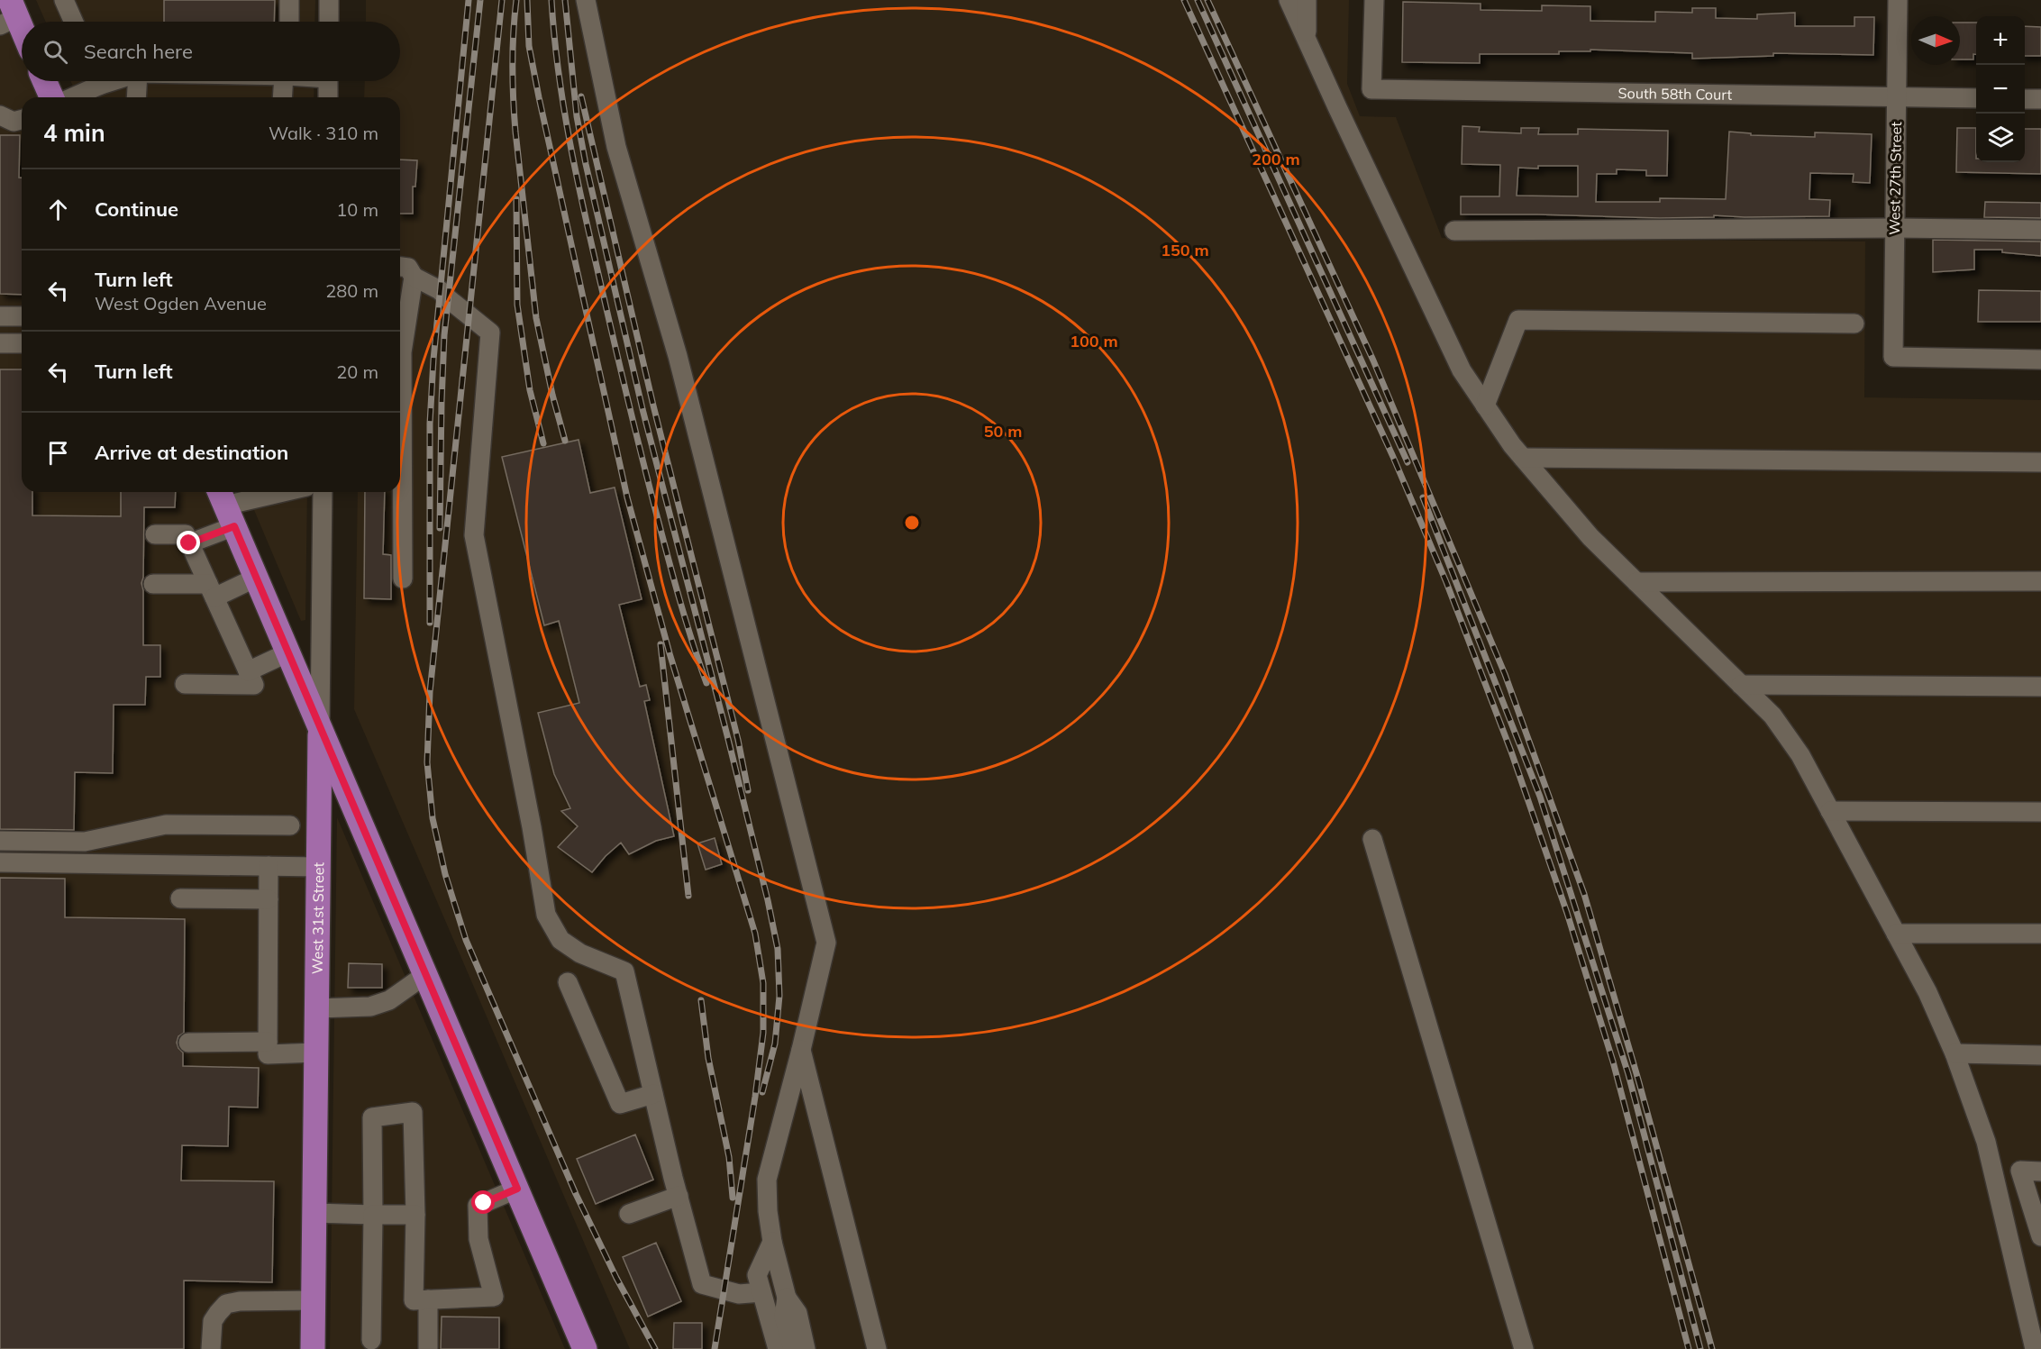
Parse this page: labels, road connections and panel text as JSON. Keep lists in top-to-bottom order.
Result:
{
  "streets": {
    "main road": ["West 31st Street"],
    "street": ["South 58th Court", "West 27th Street"]
  },
  "crossings": [
    ["South 58th Court", "West 27th Street"]
  ],
  "north": "right",
  "page": {
    "map_buttons": ["+", "−"],
    "search": "Search here",
    "heading": ["4 min", "Walk · 310 m"],
    "list": [
      ["Continue", "10 m"],
      ["Turn left", "West Ogden Avenue", "280 m"],
      ["Turn left", "20 m"],
      "Arrive at destination"
    ]
  },
  "rings": [
    "200 m",
    "150 m",
    "100 m",
    "50 m"
  ]
}
